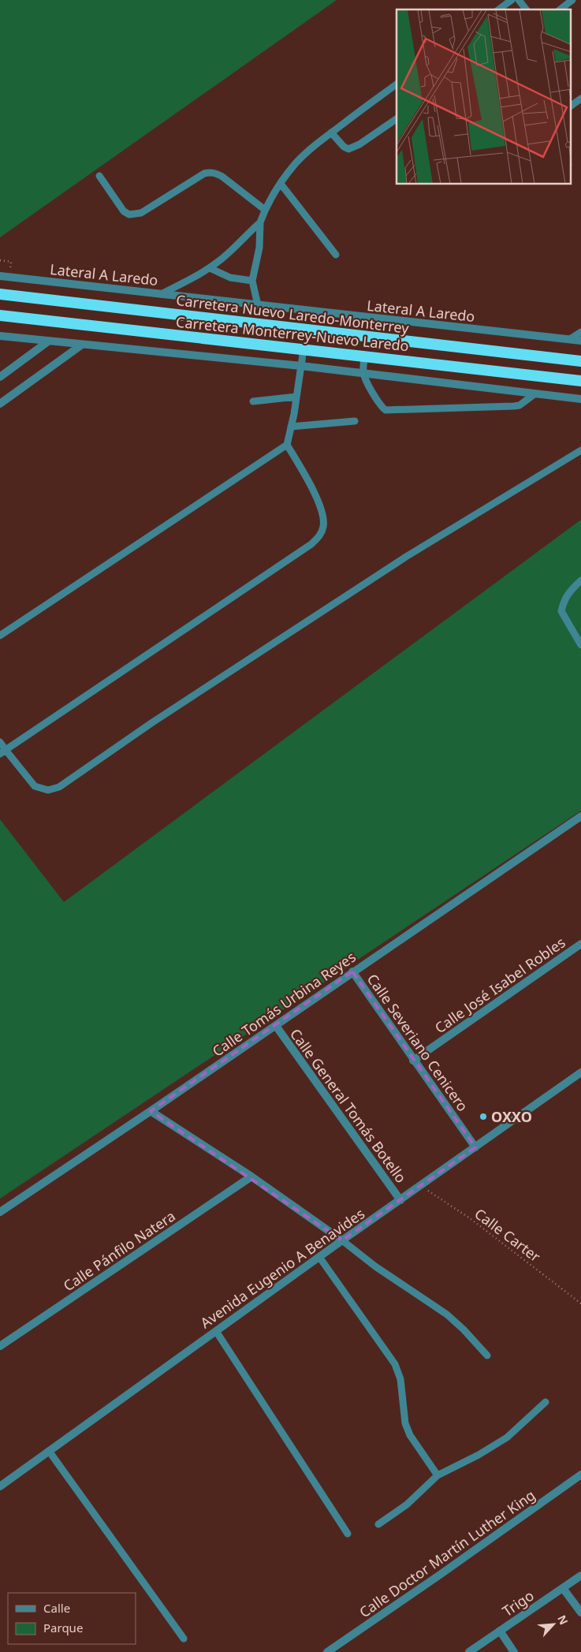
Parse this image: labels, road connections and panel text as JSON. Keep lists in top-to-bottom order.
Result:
{
  "streets": {
    "highway": ["Carretera Nuevo Laredo-Monterrey", "Carretera Monterrey-Nuevo Laredo"],
    "street": [
      "Lateral A Laredo",
      "Calle José Isabel Robles",
      "Calle Tomás Urbina Reyes",
      "Calle Severiano Cenicero",
      "Calle General Tomás Botello",
      "Calle Pánfilo Natera",
      "Avenida Eugenio A Benavides",
      "Calle Doctor Martín Luther King",
      "Trigo"
    ],
    "path": ["Calle Carter"]
  },
  "crossings": [
    ["Calle José Isabel Robles", "Calle Severiano Cenicero"],
    ["Calle Tomás Urbina Reyes", "Calle Severiano Cenicero"],
    ["Calle Tomás Urbina Reyes", "Calle General Tomás Botello"],
    ["Calle Severiano Cenicero", "Avenida Eugenio A Benavides"],
    ["Calle General Tomás Botello", "Avenida Eugenio A Benavides"],
    ["Calle Carter", "Avenida Eugenio A Benavides"]
  ],
  "places": ["OXXO"],
  "legend": ["Calle", "Parque"],
  "north": "top right"
}
